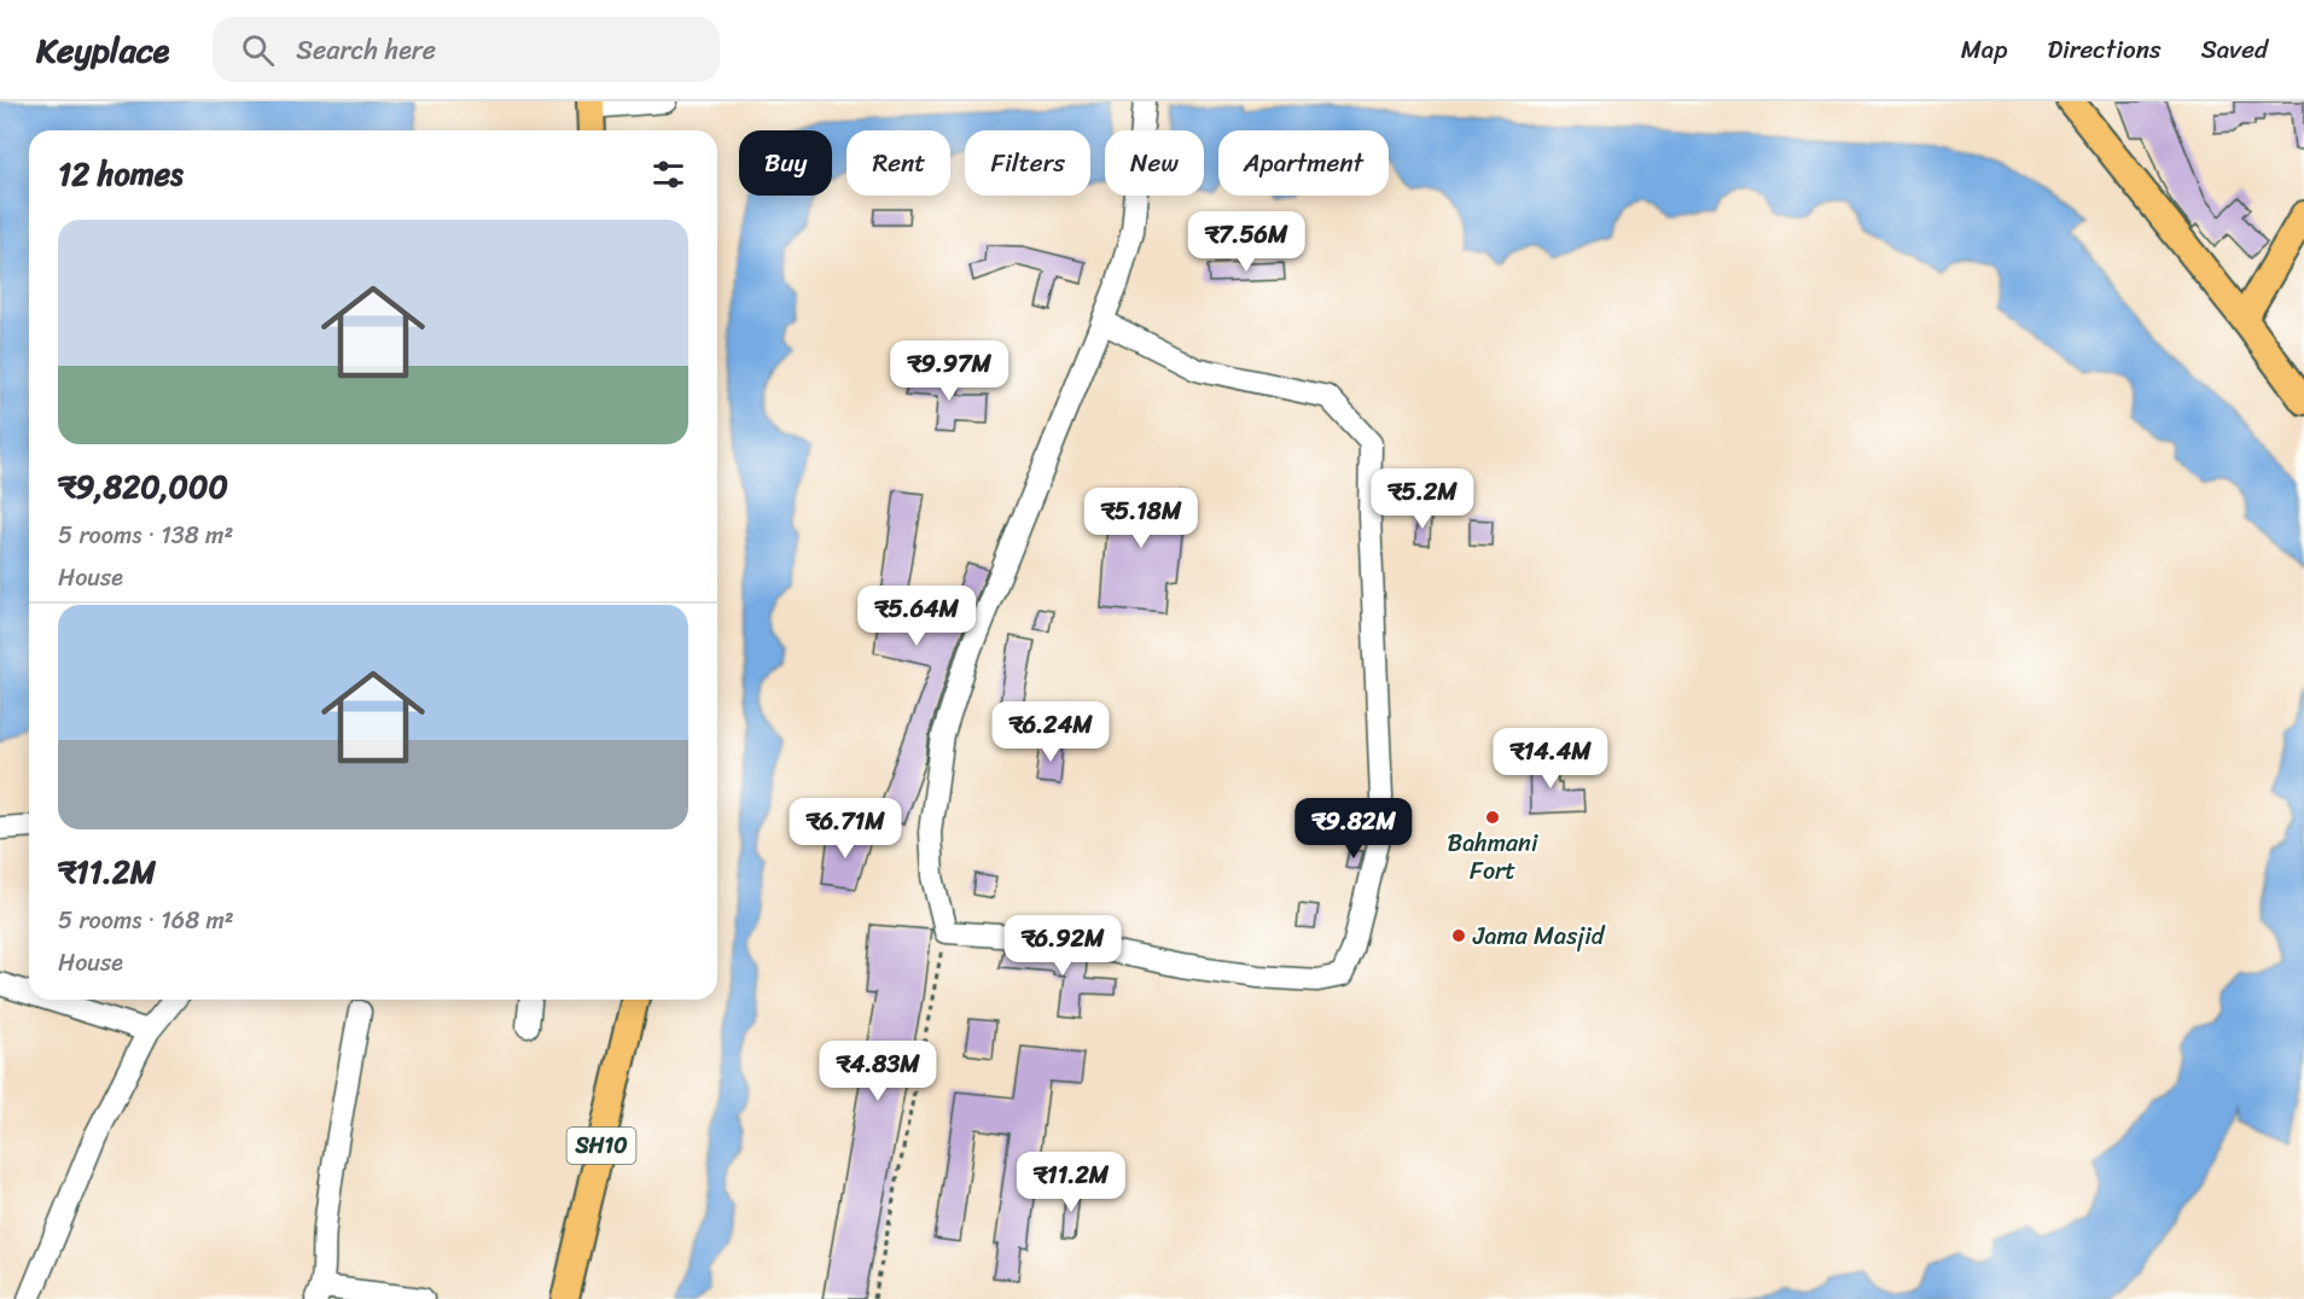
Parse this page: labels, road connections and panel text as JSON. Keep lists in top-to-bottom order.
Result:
{
  "streets": {
    "main road": ["SH10"]
  },
  "places": ["Bahmani Fort", "Jama Masjid"],
  "page": {
    "header": "Keyplace",
    "search": "Search here",
    "nav": ["Map", "Directions", "Saved"],
    "chip": [
      "Buy",
      "Rent",
      "Filters",
      "New",
      "Apartment"
    ],
    "heading": "12 homes",
    "price": [
      "₹7.56M",
      "₹9.97M",
      "₹5.2M",
      "₹5.18M",
      "₹5.64M",
      "₹6.24M",
      "₹14.4M",
      "₹6.71M",
      "₹9.82M",
      "₹6.92M",
      "₹4.83M",
      "₹11.2M"
    ],
    "list": [
      {
        "name": "₹9,820,000",
        "note": "5 rooms · 138 m² · House"
      },
      {
        "name": "₹11.2M",
        "note": "5 rooms · 168 m² · House"
      }
    ]
  }
}
